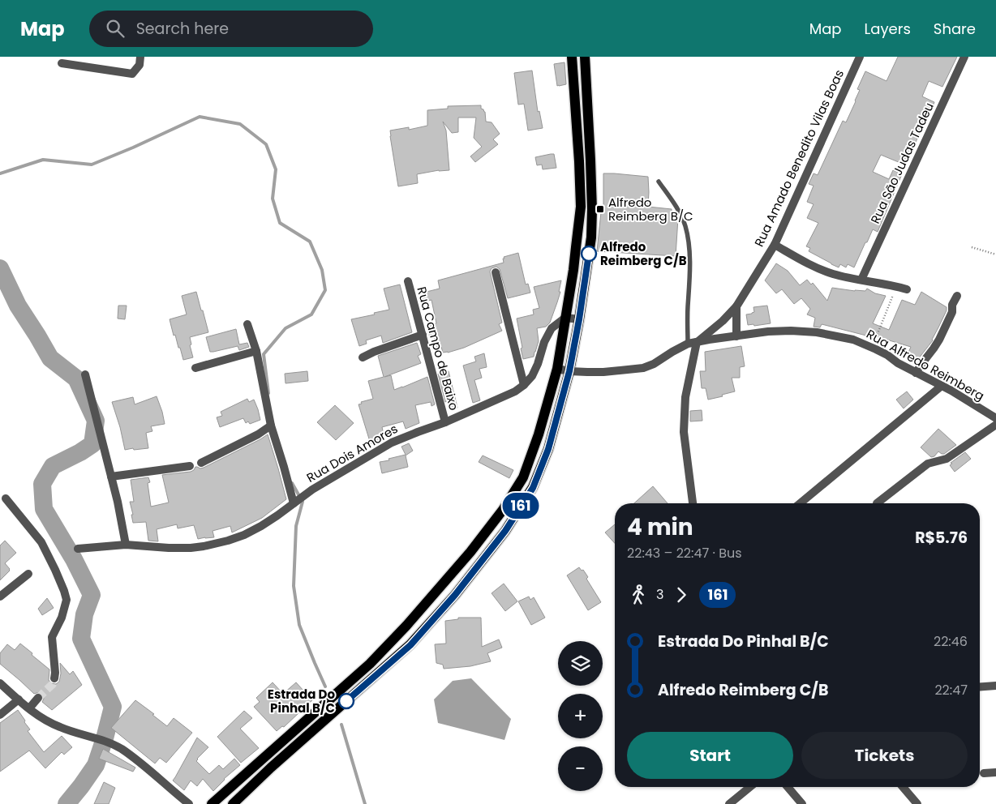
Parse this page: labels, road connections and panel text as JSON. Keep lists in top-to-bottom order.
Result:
{
  "streets": {
    "street": [
      "Rua Amado Benedito Vilas Boas",
      "Rua São Judas Tadeu",
      "Rua Campo de Baixo",
      "Rua Alfredo Reimberg",
      "Rua Dois Amores"
    ]
  },
  "crossings": [
    ["Rua Amado Benedito Vilas Boas", "Rua Alfredo Reimberg"],
    ["Rua Campo de Baixo", "Rua Dois Amores"]
  ],
  "places": {
    "transit": ["Alfredo Reimberg B/C"],
    "other": ["Alfredo Reimberg C/B", "Estrada Do Pinhal B/C"]
  },
  "lines": ["bus line 161"],
  "page": {
    "header": "Map",
    "search": "Search here",
    "nav": ["Map", "Layers", "Share"],
    "on_map": "161",
    "heading": ["4 min", "22:43 – 22:47 · Bus", "R$5.76"],
    "legs": ["3", "161"],
    "list": [
      {
        "name": "Estrada Do Pinhal B/C",
        "value": "22:46"
      },
      {
        "name": "Alfredo Reimberg C/B",
        "value": "22:47"
      }
    ],
    "map_buttons": ["+", "−"],
    "buttons": ["Start", "Tickets"]
  }
}
